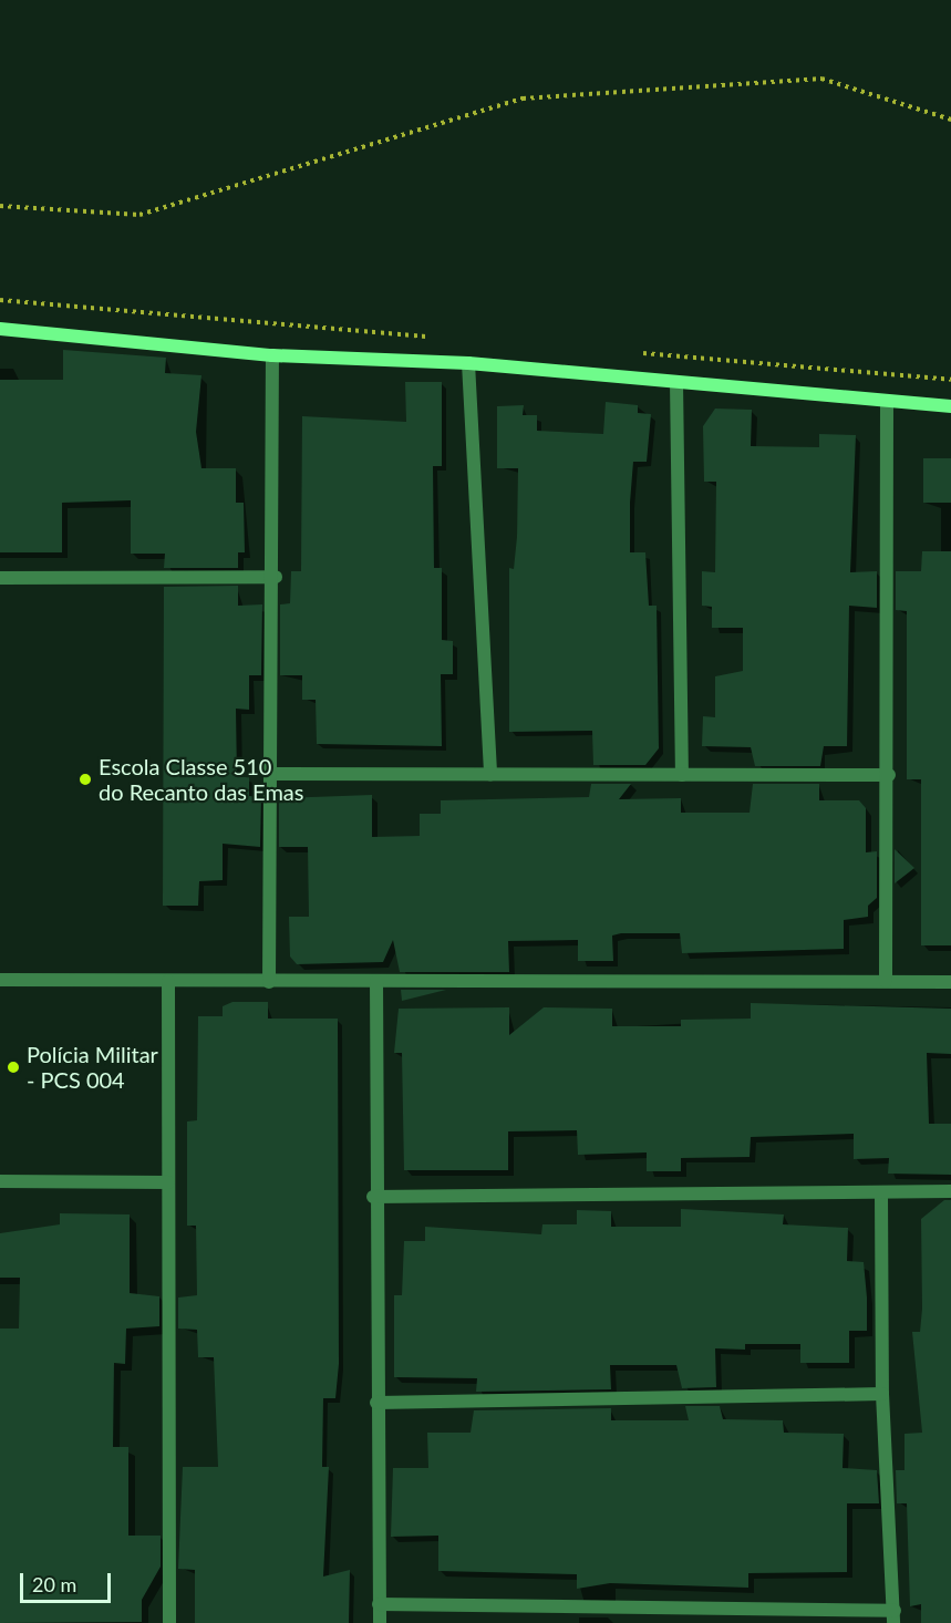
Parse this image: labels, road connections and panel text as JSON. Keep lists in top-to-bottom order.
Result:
{
  "places": ["Escola Classe 510 do Recanto das Emas", "Polícia Militar - PCS 004"],
  "scale_bar": "20 m"
}
